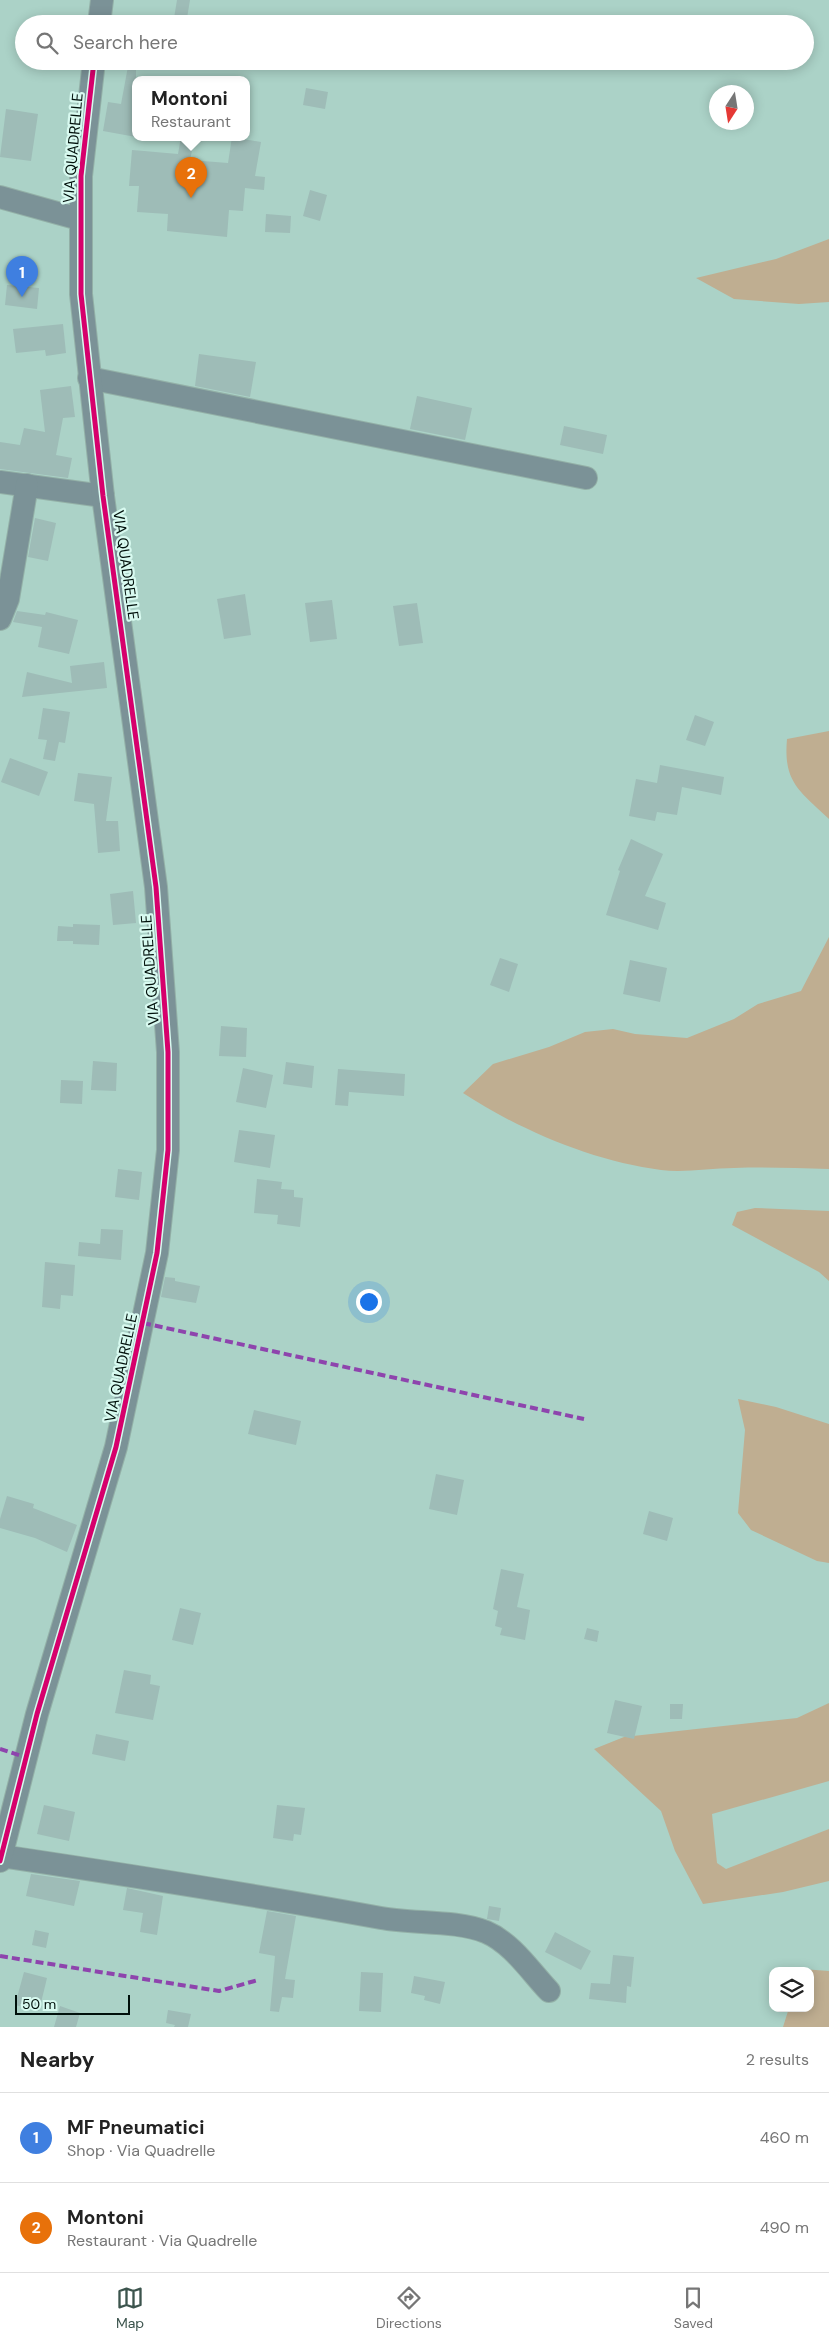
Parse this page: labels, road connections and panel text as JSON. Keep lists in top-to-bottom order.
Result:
{
  "streets": {
    "street": ["VIA QUADRELLE"]
  },
  "scale_bar": "50 m",
  "north": "bottom",
  "page": {
    "search": "Search here",
    "popup": ["Montoni", "Restaurant"],
    "pins": ["2", "1"],
    "scale": "50 m",
    "heading": ["Nearby", "2 results"],
    "list": [
      {
        "mark": "1",
        "name": "MF Pneumatici",
        "note": "Shop · Via Quadrelle",
        "value": "460 m"
      },
      {
        "mark": "2",
        "name": "Montoni",
        "note": "Restaurant · Via Quadrelle",
        "value": "490 m"
      }
    ],
    "nav": ["Map", "Directions", "Saved"]
  }
}
